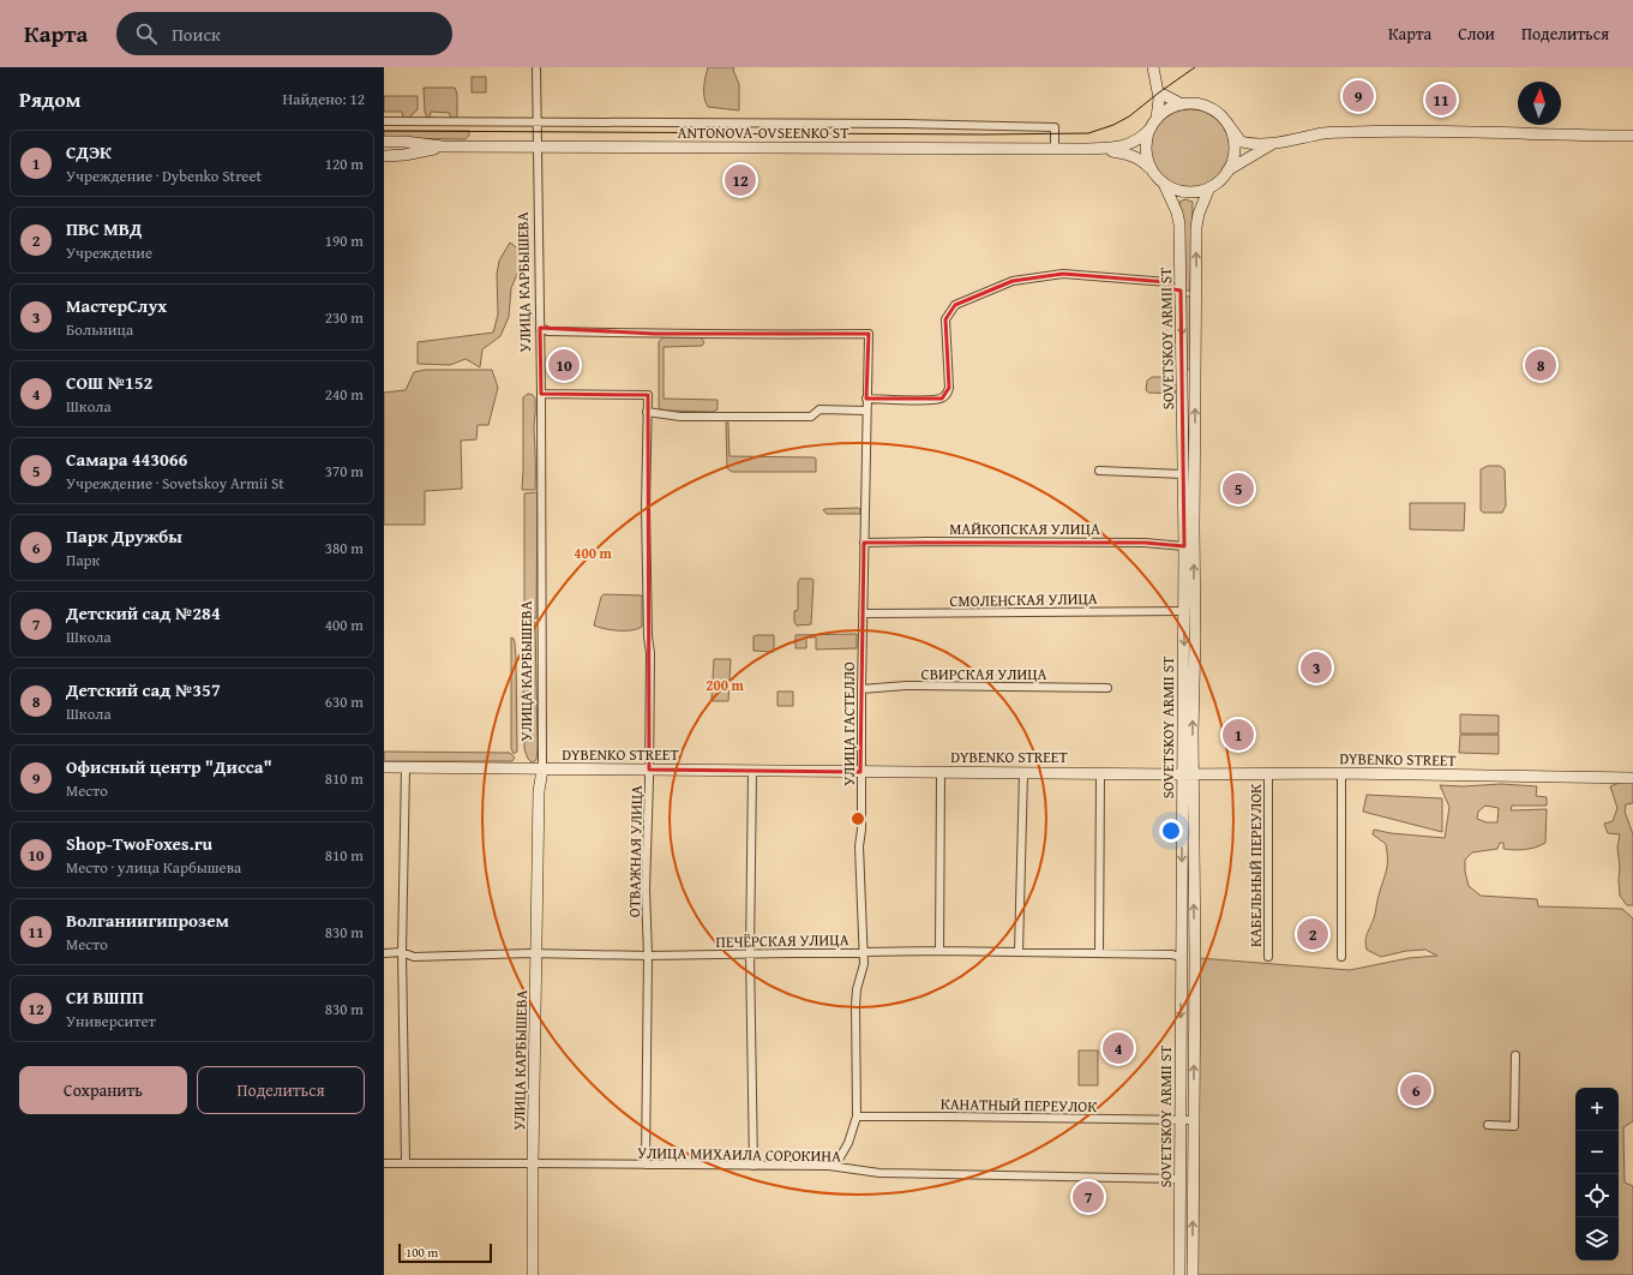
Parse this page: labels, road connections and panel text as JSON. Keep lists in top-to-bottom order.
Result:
{
  "streets": {
    "main road": [
      "ANTONOVA-OVSEENKO ST",
      "УЛИЦА КАРБЫШЕВА",
      "SOVETSKOY ARMII ST",
      "DYBENKO STREET"
    ],
    "street": [
      "МАЙКОПСКАЯ УЛИЦА",
      "СМОЛЕНСКАЯ УЛИЦА",
      "СВИРСКАЯ УЛИЦА",
      "УЛИЦА ГАСТЕЛЛО",
      "ОТВАЖНАЯ УЛИЦА",
      "КАБЕЛЬНЫЙ ПЕРЕУЛОК",
      "ПЕЧЁРСКАЯ УЛИЦА",
      "КАНАТНЫЙ ПЕРЕУЛОК",
      "УЛИЦА МИХАИЛА СОРОКИНА"
    ]
  },
  "crossings": [
    ["ANTONOVA-OVSEENKO ST", "УЛИЦА КАРБЫШЕВА"],
    ["ANTONOVA-OVSEENKO ST", "SOVETSKOY ARMII ST"],
    ["УЛИЦА КАРБЫШЕВА", "УЛИЦА ГАСТЕЛЛО"],
    ["УЛИЦА КАРБЫШЕВА", "DYBENKO STREET"],
    ["УЛИЦА КАРБЫШЕВА", "ОТВАЖНАЯ УЛИЦА"],
    ["УЛИЦА КАРБЫШЕВА", "ПЕЧЁРСКАЯ УЛИЦА"],
    ["УЛИЦА КАРБЫШЕВА", "УЛИЦА МИХАИЛА СОРОКИНА"],
    ["SOVETSKOY ARMII ST", "МАЙКОПСКАЯ УЛИЦА"],
    ["SOVETSKOY ARMII ST", "СМОЛЕНСКАЯ УЛИЦА"],
    ["SOVETSKOY ARMII ST", "DYBENKO STREET"],
    ["SOVETSKOY ARMII ST", "ПЕЧЁРСКАЯ УЛИЦА"],
    ["SOVETSKOY ARMII ST", "КАНАТНЫЙ ПЕРЕУЛОК"],
    ["SOVETSKOY ARMII ST", "УЛИЦА МИХАИЛА СОРОКИНА"],
    ["МАЙКОПСКАЯ УЛИЦА", "УЛИЦА ГАСТЕЛЛО"],
    ["СМОЛЕНСКАЯ УЛИЦА", "УЛИЦА ГАСТЕЛЛО"],
    ["СВИРСКАЯ УЛИЦА", "УЛИЦА ГАСТЕЛЛО"],
    ["УЛИЦА ГАСТЕЛЛО", "DYBENKO STREET"],
    ["УЛИЦА ГАСТЕЛЛО", "ПЕЧЁРСКАЯ УЛИЦА"],
    ["УЛИЦА ГАСТЕЛЛО", "КАНАТНЫЙ ПЕРЕУЛОК"],
    ["УЛИЦА ГАСТЕЛЛО", "УЛИЦА МИХАИЛА СОРОКИНА"],
    ["DYBENKO STREET", "ОТВАЖНАЯ УЛИЦА"],
    ["DYBENKO STREET", "КАБЕЛЬНЫЙ ПЕРЕУЛОК"],
    ["ОТВАЖНАЯ УЛИЦА", "ПЕЧЁРСКАЯ УЛИЦА"],
    ["ОТВАЖНАЯ УЛИЦА", "УЛИЦА МИХАИЛА СОРОКИНА"]
  ],
  "scale_bar": "100 m",
  "north": "top",
  "page": {
    "header": "Карта",
    "search": "Поиск",
    "nav": ["Карта", "Слои", "Поделиться"],
    "heading": ["Рядом", "Найдено: 12"],
    "pins": [
      "9",
      "11",
      "12",
      "8",
      "10",
      "5",
      "3",
      "1",
      "2",
      "4",
      "6",
      "7"
    ],
    "list": [
      {
        "mark": "1",
        "name": "СДЭК",
        "note": "Учреждение · Dybenko Street",
        "value": "120 m"
      },
      {
        "mark": "2",
        "name": "ПВС МВД",
        "note": "Учреждение",
        "value": "190 m"
      },
      {
        "mark": "3",
        "name": "МастерСлух",
        "note": "Больница",
        "value": "230 m"
      },
      {
        "mark": "4",
        "name": "СОШ №152",
        "note": "Школа",
        "value": "240 m"
      },
      {
        "mark": "5",
        "name": "Самара 443066",
        "note": "Учреждение · Sovetskoy Armii St",
        "value": "370 m"
      },
      {
        "mark": "6",
        "name": "Парк Дружбы",
        "note": "Парк",
        "value": "380 m"
      },
      {
        "mark": "7",
        "name": "Детский сад №284",
        "note": "Школа",
        "value": "400 m"
      },
      {
        "mark": "8",
        "name": "Детский сад №357",
        "note": "Школа",
        "value": "630 m"
      },
      {
        "mark": "9",
        "name": "Офисный центр \"Дисса\"",
        "note": "Место",
        "value": "810 m"
      },
      {
        "mark": "10",
        "name": "Shop-TwoFoxes.ru",
        "note": "Место · улица Карбышева",
        "value": "810 m"
      },
      {
        "mark": "11",
        "name": "Волганиигипрозем",
        "note": "Место",
        "value": "830 m"
      },
      {
        "mark": "12",
        "name": "СИ ВШПП",
        "note": "Университет",
        "value": "830 m"
      }
    ],
    "buttons": ["Сохранить", "Поделиться"],
    "map_buttons": ["+", "−"],
    "scale": "100 m"
  },
  "rings": ["400 m", "200 m"]
}
